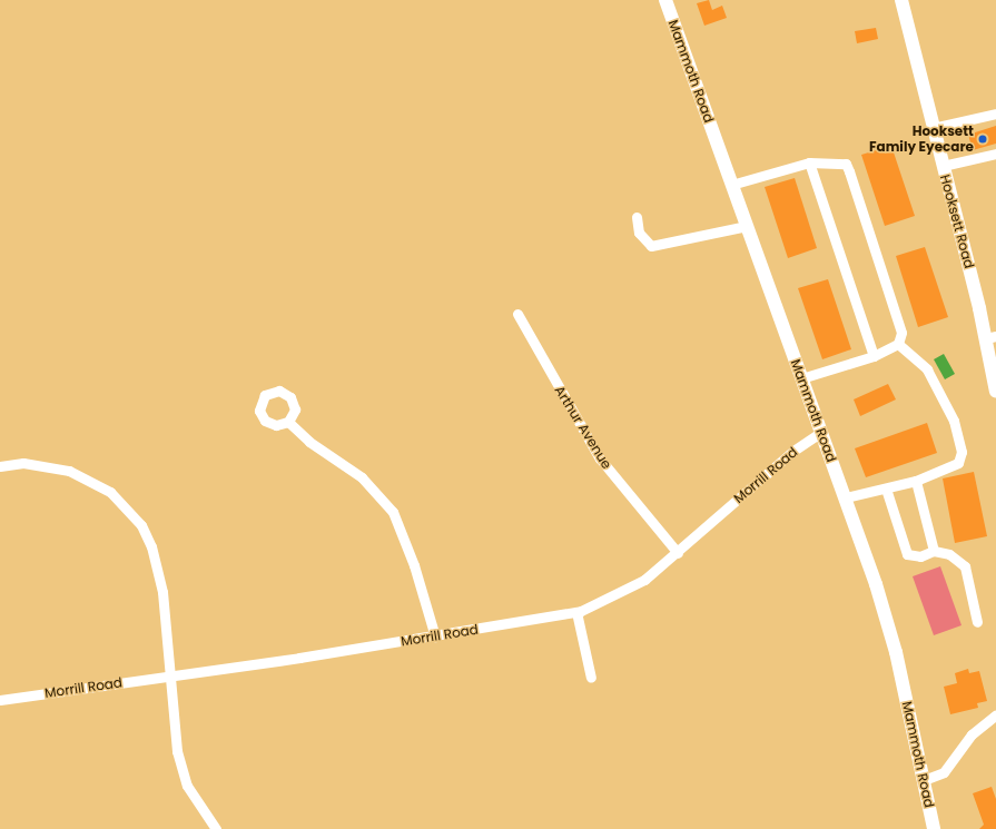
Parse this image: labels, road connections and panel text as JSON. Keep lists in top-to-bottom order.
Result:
{
  "streets": {
    "main road": ["Mammoth Road", "Hooksett Road"],
    "street": ["Arthur Avenue", "Morrill Road"]
  },
  "crossings": [
    ["Mammoth Road", "Morrill Road"],
    ["Arthur Avenue", "Morrill Road"]
  ],
  "places": ["Hooksett Family Eyecare"]
}
